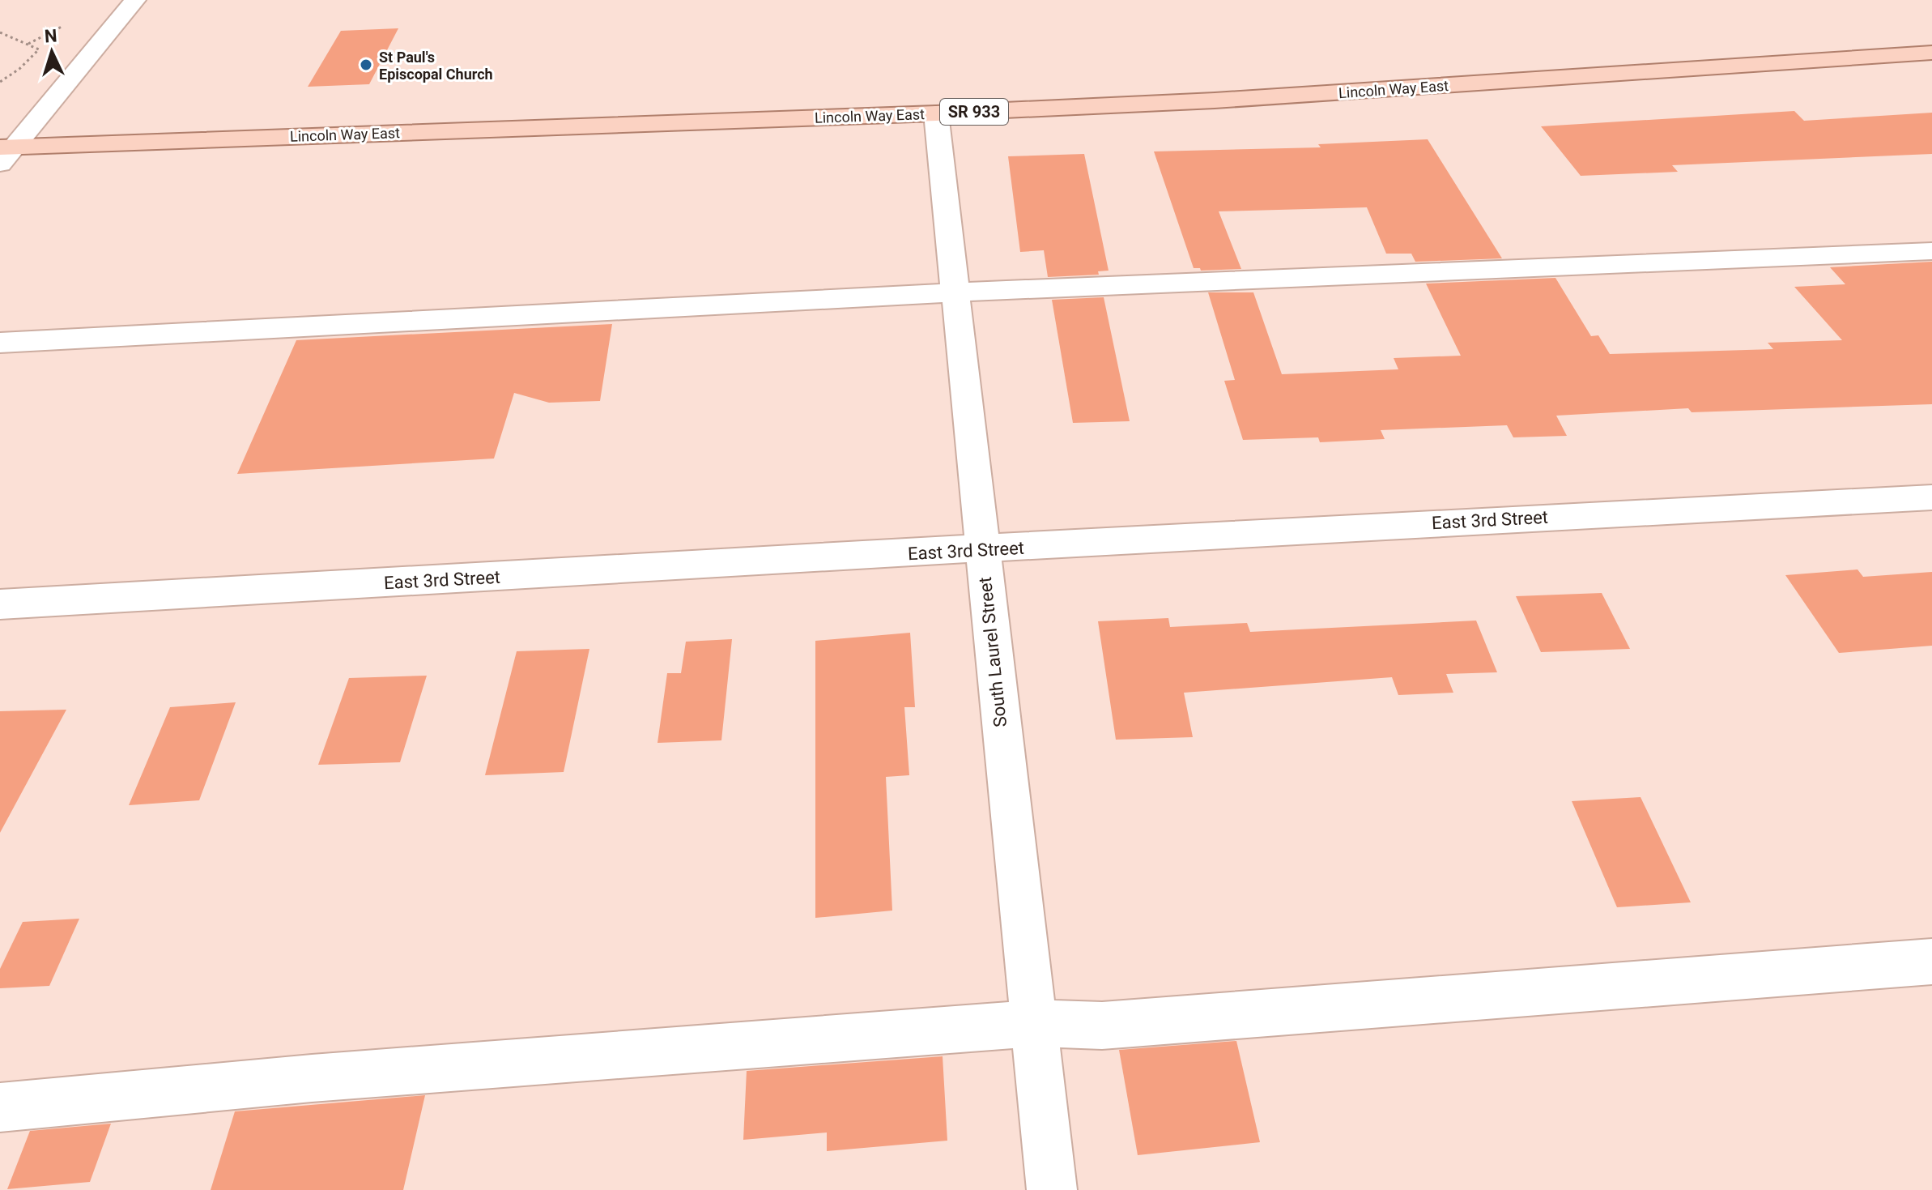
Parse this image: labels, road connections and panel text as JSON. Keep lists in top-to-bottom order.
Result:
{
  "streets": {
    "main road": ["Lincoln Way East", "SR 933"],
    "street": ["East 3rd Street", "South Laurel Street"]
  },
  "crossings": [
    ["Lincoln Way East", "South Laurel Street"],
    ["East 3rd Street", "South Laurel Street"]
  ],
  "places": ["St Paul's Episcopal Church"],
  "north": "top"
}
